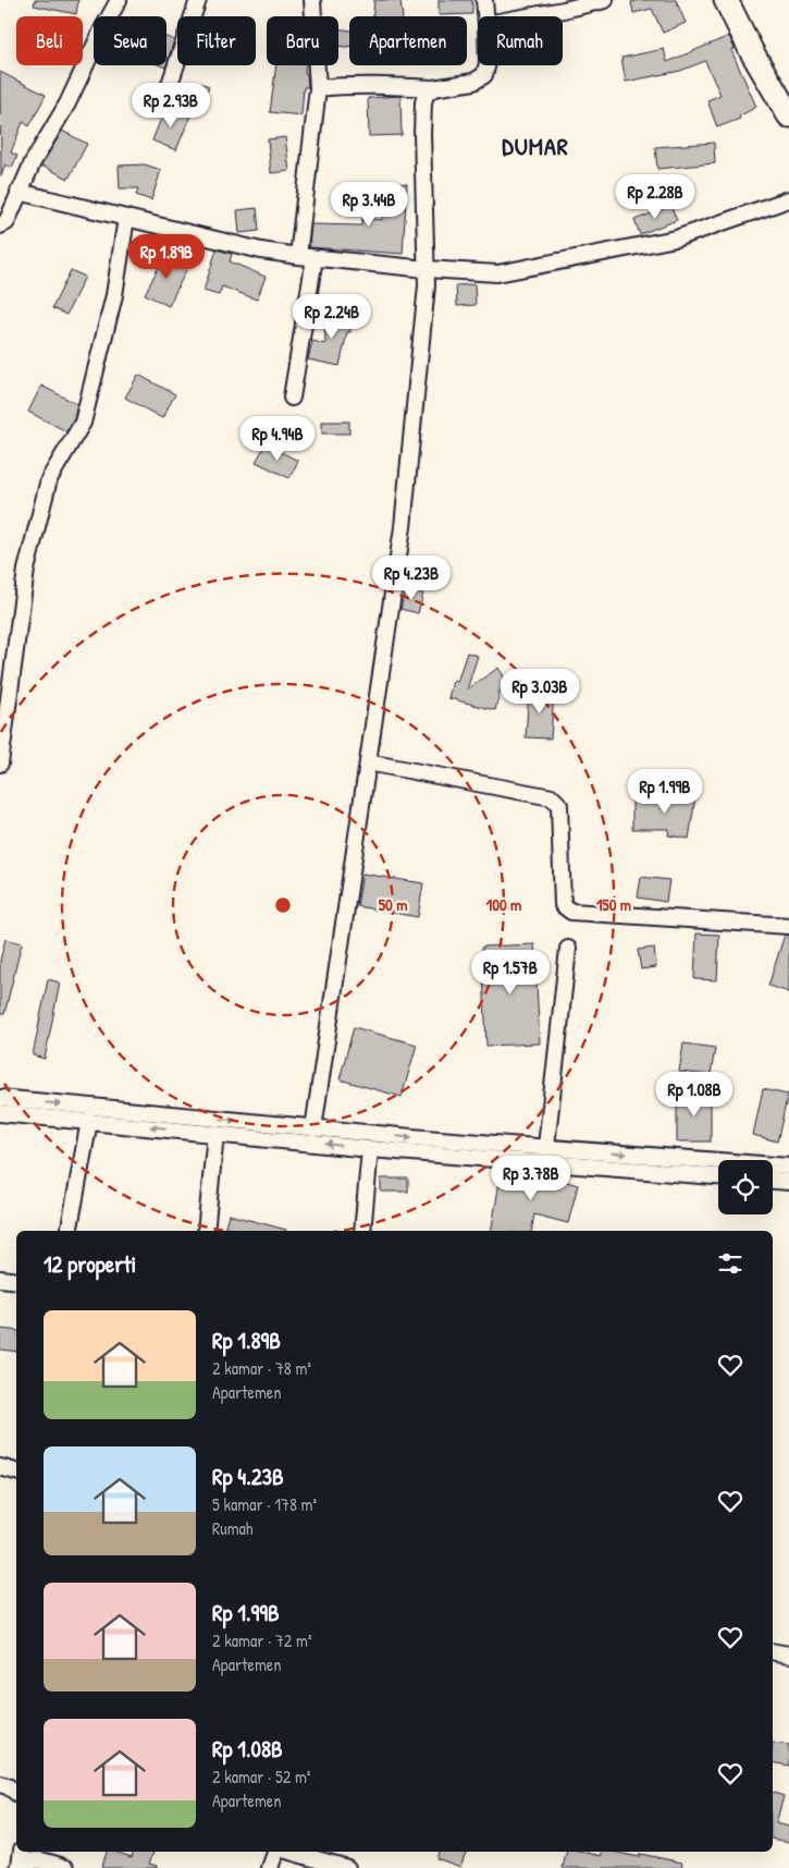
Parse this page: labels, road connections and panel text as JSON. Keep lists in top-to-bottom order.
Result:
{
  "districts": ["DUMAR"],
  "page": {
    "chip": [
      "Beli",
      "Sewa",
      "Filter",
      "Baru",
      "Apartemen",
      "Rumah"
    ],
    "price": [
      "Rp 2.93B",
      "Rp 2.28B",
      "Rp 3.44B",
      "Rp 1.89B",
      "Rp 2.24B",
      "Rp 4.94B",
      "Rp 4.23B",
      "Rp 3.03B",
      "Rp 1.99B",
      "Rp 1.57B",
      "Rp 1.08B",
      "Rp 3.78B"
    ],
    "heading": "12 properti",
    "list": [
      {
        "name": "Rp 1.89B",
        "note": "2 kamar · 78 m² · Apartemen"
      },
      {
        "name": "Rp 4.23B",
        "note": "5 kamar · 178 m² · Rumah"
      },
      {
        "name": "Rp 1.99B",
        "note": "2 kamar · 72 m² · Apartemen"
      },
      {
        "name": "Rp 1.08B",
        "note": "2 kamar · 52 m² · Apartemen"
      }
    ]
  },
  "rings": ["50 m", "100 m", "150 m"]
}
